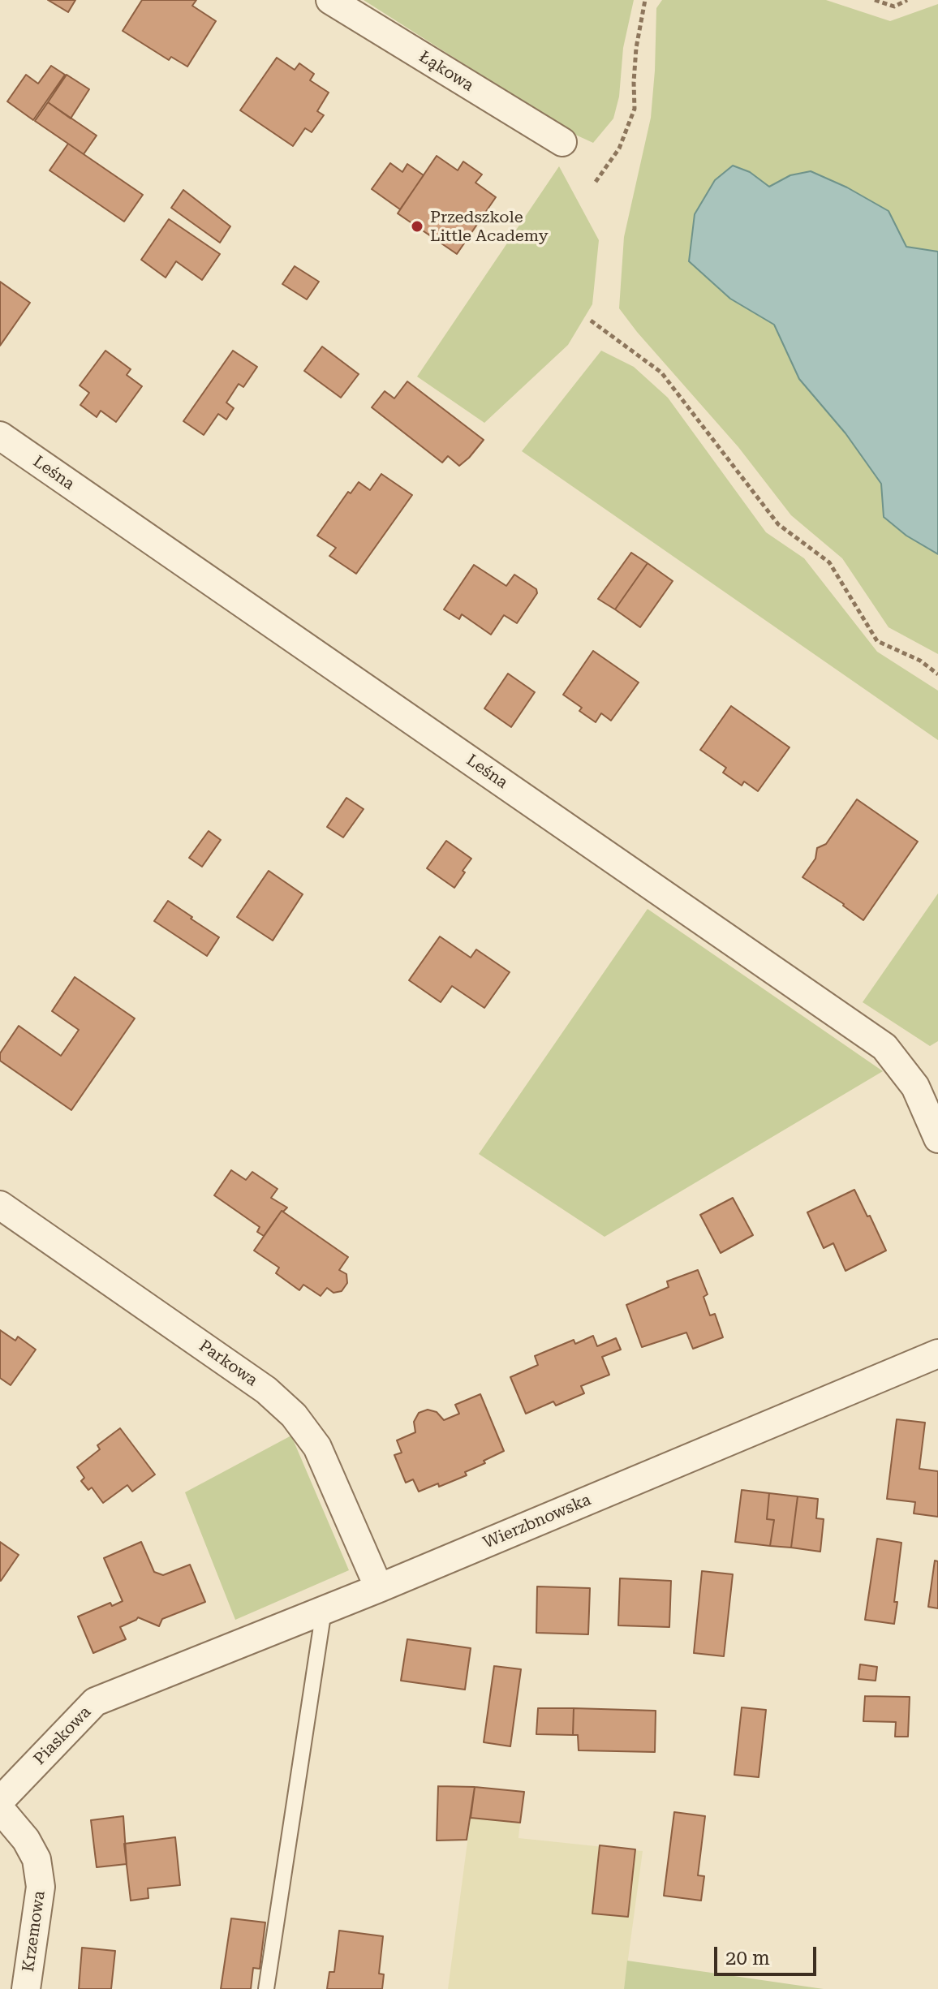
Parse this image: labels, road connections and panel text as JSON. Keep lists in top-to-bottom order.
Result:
{
  "streets": {
    "street": [
      "Łąkowa",
      "Leśna",
      "Parkowa",
      "Wierzbnowska",
      "Piaskowa",
      "Krzemowa"
    ]
  },
  "crossings": [
    ["Parkowa", "Wierzbnowska"],
    ["Wierzbnowska", "Piaskowa"]
  ],
  "places": ["Przedszkole Little Academy"],
  "scale_bar": "20 m"
}
